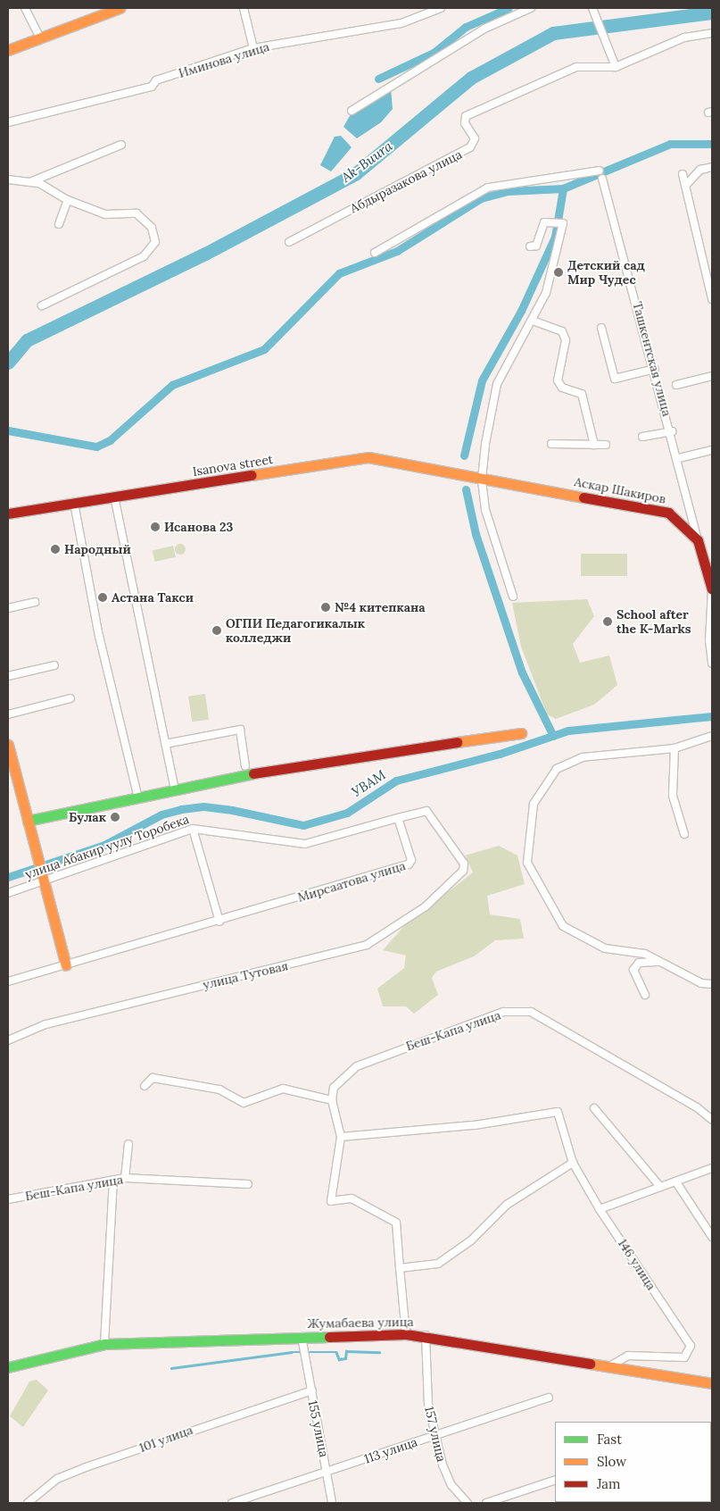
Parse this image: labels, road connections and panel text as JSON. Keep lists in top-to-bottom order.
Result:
{
  "streets": {
    "street": [
      "Иминова улица",
      "Абдыразакова улица",
      "Ташкентская улица",
      "Isanova street",
      "Аскар Шакиров",
      "улица Абакир уулу Торобека",
      "Мирсаатова улица",
      "улица Тутовая",
      "Беш-Капа улица",
      "146 улица",
      "Жумабаева улица",
      "155 улица",
      "157 улица",
      "101 улица",
      "113 улица"
    ]
  },
  "crossings": [
    ["Ташкентская улица", "Аскар Шакиров"],
    ["Isanova street", "Аскар Шакиров"],
    ["улица Абакир уулу Торобека", "Мирсаатова улица"],
    ["улица Абакир уулу Торобека", "улица Тутовая"],
    ["Мирсаатова улица", "улица Тутовая"],
    ["146 улица", "Жумабаева улица"],
    ["Жумабаева улица", "155 улица"],
    ["Жумабаева улица", "157 улица"],
    ["155 улица", "101 улица"],
    ["155 улица", "113 улица"],
    ["157 улица", "113 улица"]
  ],
  "water": ["Ak-Buura", "УВАМ"],
  "places": [
    "Детский сад Мир Чудес",
    "Исанова 23",
    "Народный",
    "Астана Такси",
    "№4 китепкана",
    "School after the K-Marks",
    "ОГПИ Педагогикалык колледжи",
    "Булак"
  ],
  "legend": ["Fast", "Slow", "Jam"]
}
